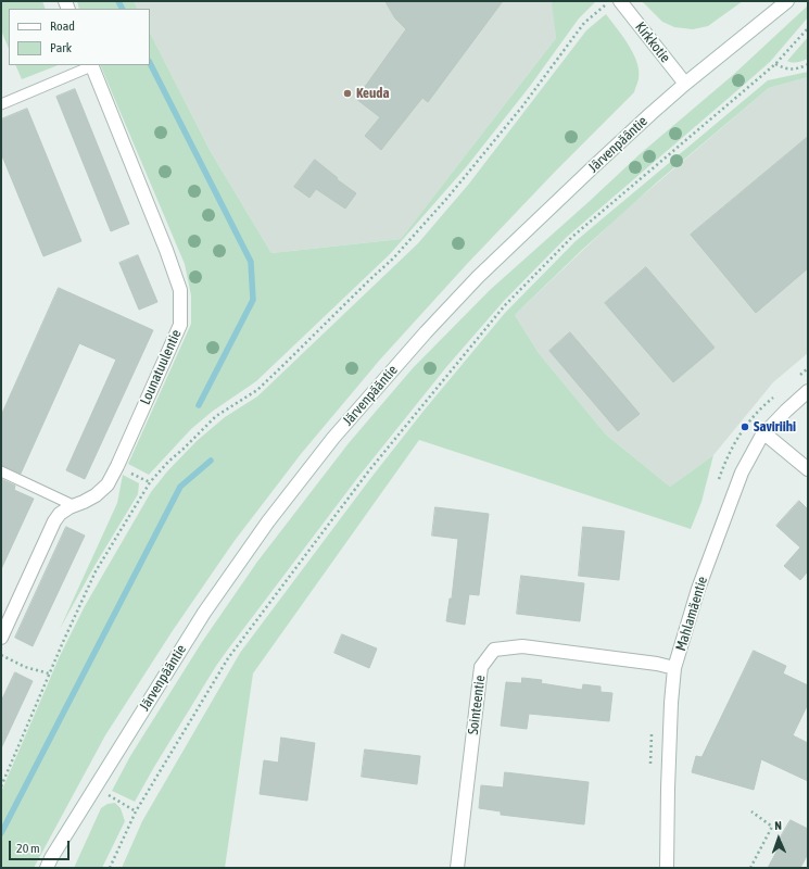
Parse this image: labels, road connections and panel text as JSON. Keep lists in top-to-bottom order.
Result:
{
  "streets": {
    "street": [
      "Kirkkotie",
      "Järvenpääntie",
      "Lounatuulentie",
      "Mahlamäentie",
      "Sointeentie"
    ]
  },
  "crossings": [
    ["Kirkkotie", "Järvenpääntie"],
    ["Mahlamäentie", "Sointeentie"]
  ],
  "places": ["Keuda", "Saviriihi"],
  "legend": ["Road", "Park"],
  "scale_bar": "20 m",
  "north": "top"
}
